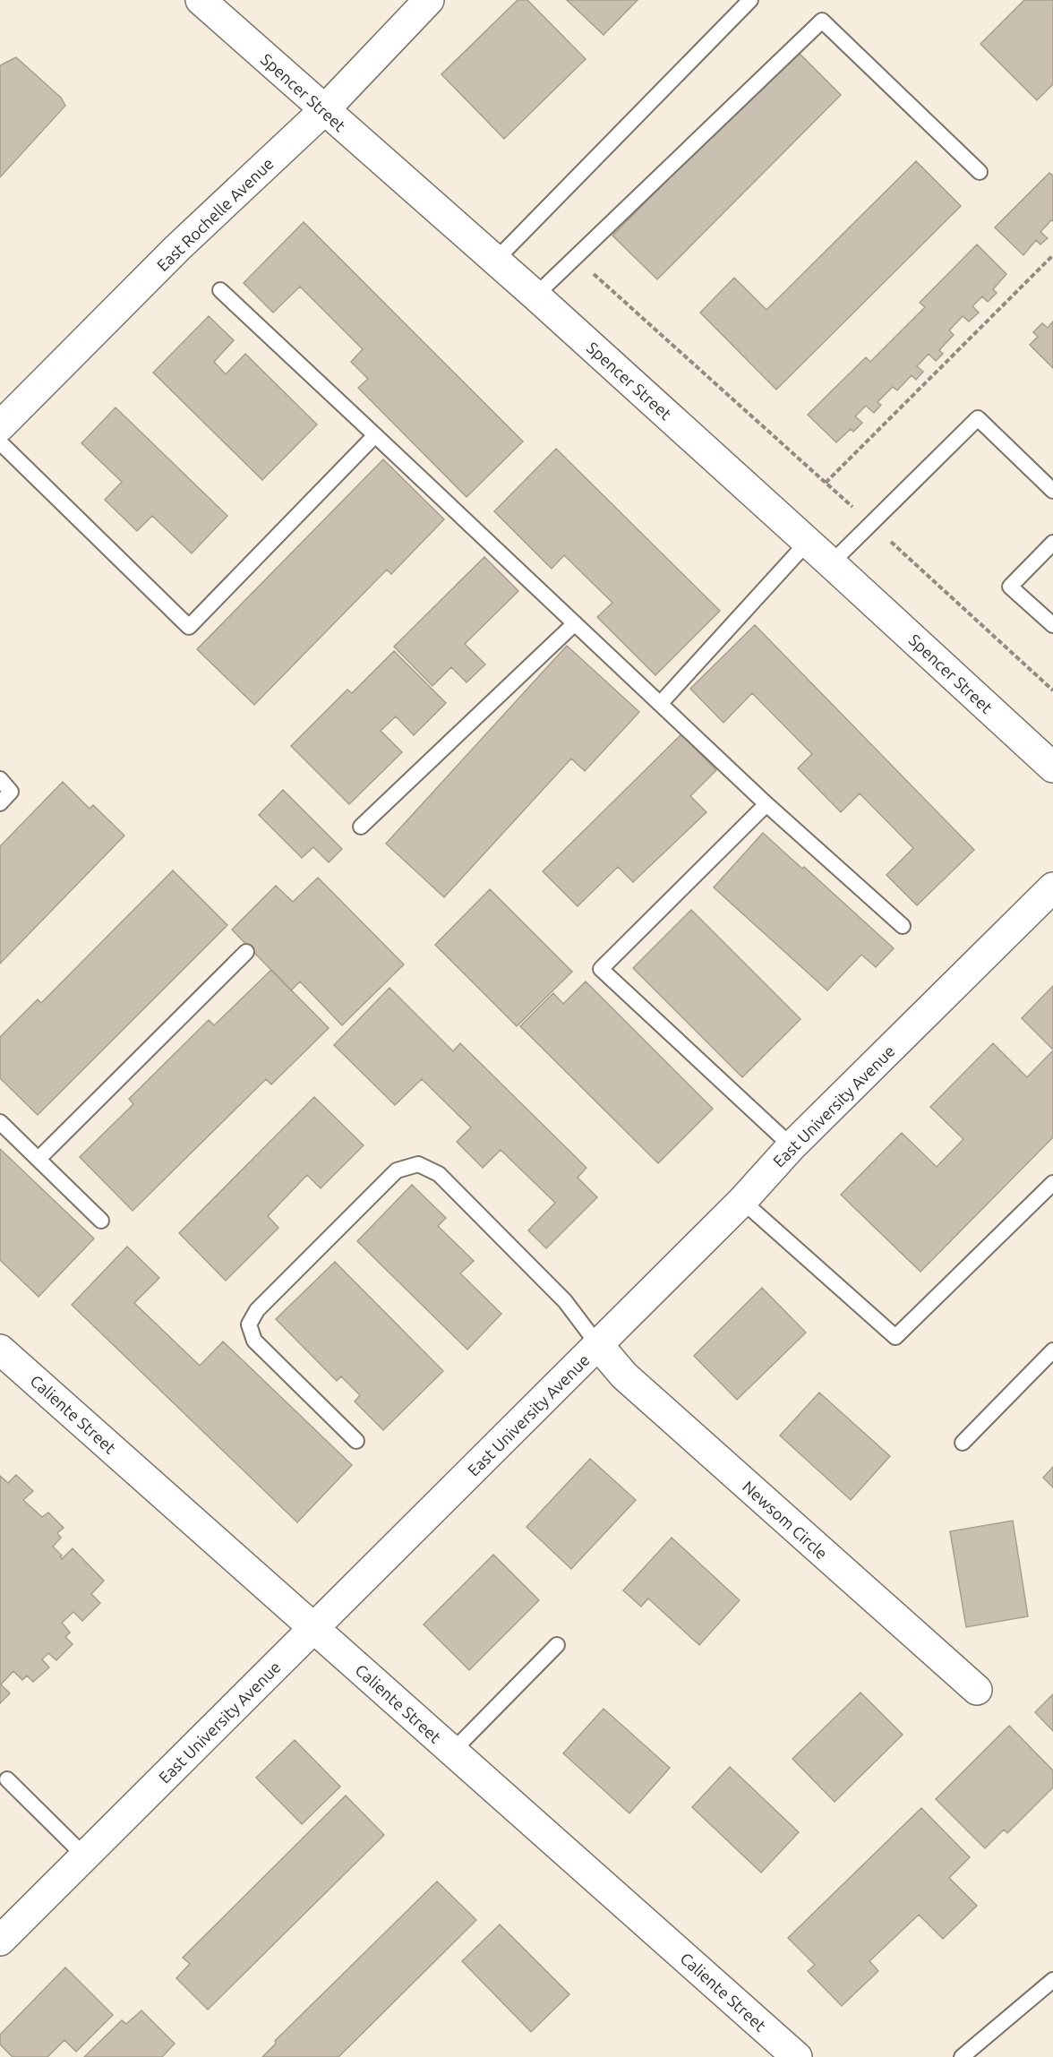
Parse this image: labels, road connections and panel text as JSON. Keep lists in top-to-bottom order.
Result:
{
  "streets": {
    "street": [
      "Spencer Street",
      "East Rochelle Avenue",
      "East University Avenue",
      "Caliente Street",
      "Newsom Circle"
    ]
  },
  "crossings": [
    ["Spencer Street", "East Rochelle Avenue"],
    ["East University Avenue", "Caliente Street"],
    ["East University Avenue", "Newsom Circle"]
  ]
}
